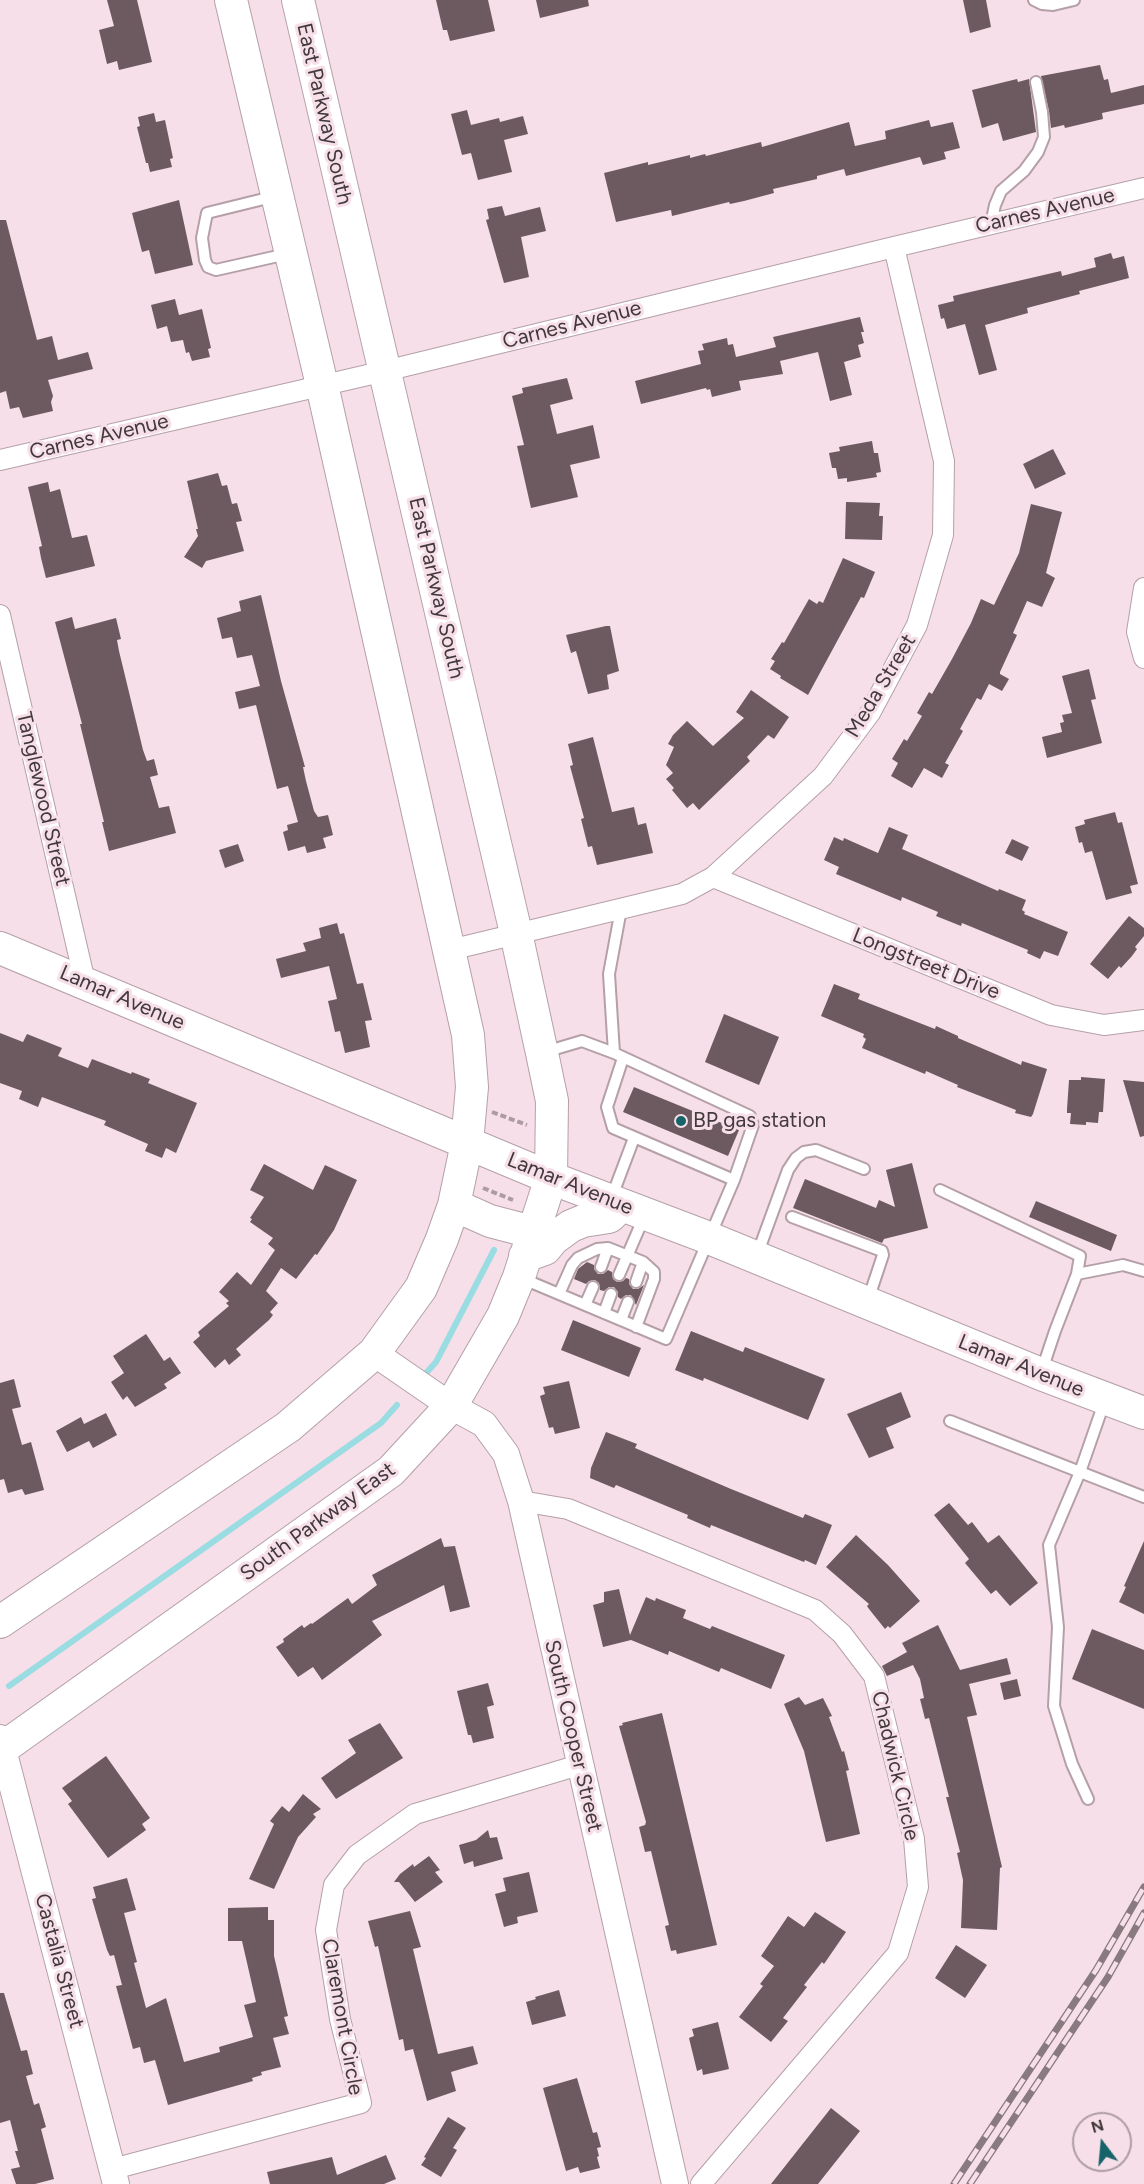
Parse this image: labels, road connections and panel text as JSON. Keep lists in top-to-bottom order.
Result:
{
  "streets": {
    "main road": ["East Parkway South", "Lamar Avenue", "South Parkway East"],
    "street": [
      "Carnes Avenue",
      "Meda Street",
      "Tanglewood Street",
      "Longstreet Drive",
      "South Cooper Street",
      "Chadwick Circle",
      "Castalia Street",
      "Claremont Circle"
    ]
  },
  "crossings": [
    ["East Parkway South", "Carnes Avenue"],
    ["East Parkway South", "Meda Street"],
    ["East Parkway South", "Lamar Avenue"],
    ["East Parkway South", "South Parkway East"],
    ["Carnes Avenue", "Meda Street"],
    ["Meda Street", "Longstreet Drive"],
    ["Tanglewood Street", "Lamar Avenue"],
    ["Lamar Avenue", "South Parkway East"],
    ["South Parkway East", "South Cooper Street"],
    ["South Parkway East", "Castalia Street"],
    ["South Cooper Street", "Chadwick Circle"],
    ["South Cooper Street", "Claremont Circle"],
    ["Castalia Street", "Claremont Circle"]
  ],
  "places": ["BP gas station"],
  "north": "top"
}
